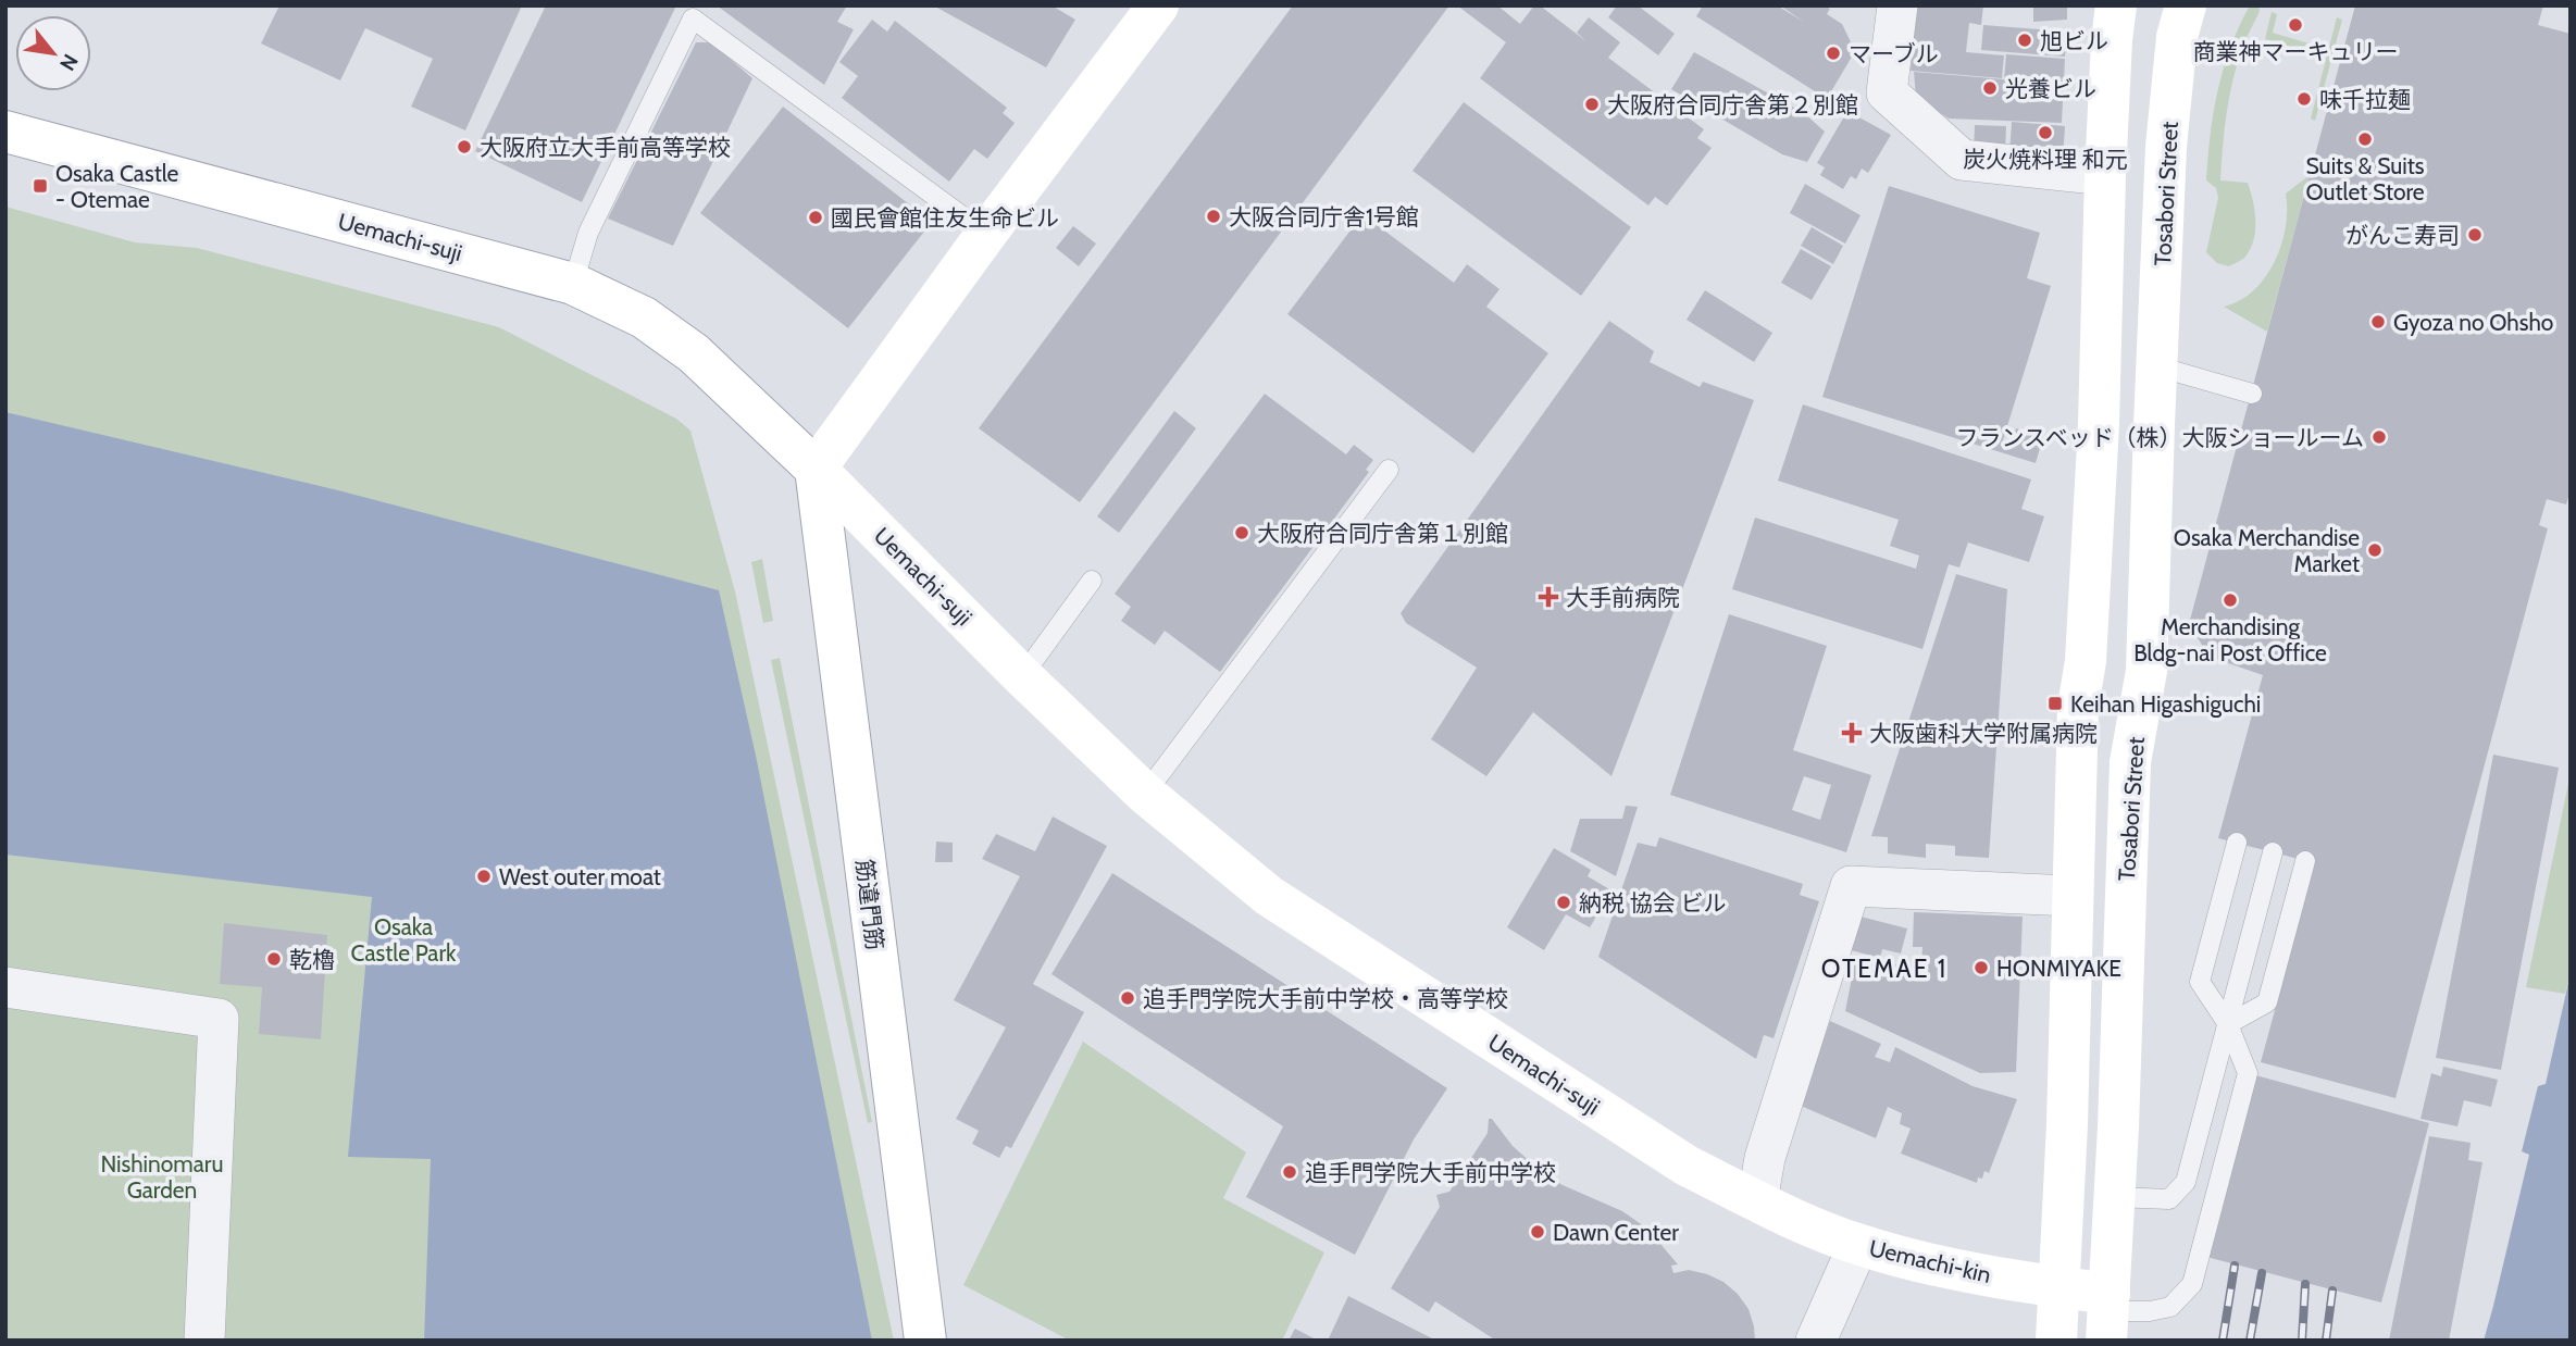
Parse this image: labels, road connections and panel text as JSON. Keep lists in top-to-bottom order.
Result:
{
  "streets": {
    "main road": [
      "Tosabori Street",
      "Uemachi-suji",
      "筋違門筋",
      "Uemachi-kin"
    ]
  },
  "crossings": [
    ["Tosabori Street", "Uemachi-kin"],
    ["Uemachi-suji", "筋違門筋"],
    ["Uemachi-suji", "Uemachi-kin"]
  ],
  "districts": ["OTEMAE 1"],
  "parks": ["Osaka Castle Park", "Nishinomaru Garden"],
  "places": {
    "other": [
      "商業神マーキュリー",
      "旭ビル",
      "マーブル",
      "光養ビル",
      "味千拉麺",
      "大阪府合同庁舎第２別館",
      "炭火焼料理 和元",
      "Suits & Suits Outlet Store",
      "大阪府立大手前高等学校",
      "大阪合同庁舎1号館",
      "國民會館住友生命ビル",
      "がんこ寿司",
      "Gyoza no Ohsho",
      "フランスベッド（株）大阪ショールーム",
      "大阪府合同庁舎第１別館",
      "Osaka Merchandise Market",
      "Merchandising Bldg-nai Post Office",
      "West outer moat",
      "納税 協会 ビル",
      "乾櫓",
      "HONMIYAKE",
      "追手門学院大手前中学校・高等学校",
      "追手門学院大手前中学校",
      "Dawn Center"
    ],
    "transit": ["Osaka Castle - Otemae", "Keihan Higashiguchi"],
    "health": ["大手前病院", "大阪歯科大学附属病院"]
  },
  "north": "bottom right"
}
